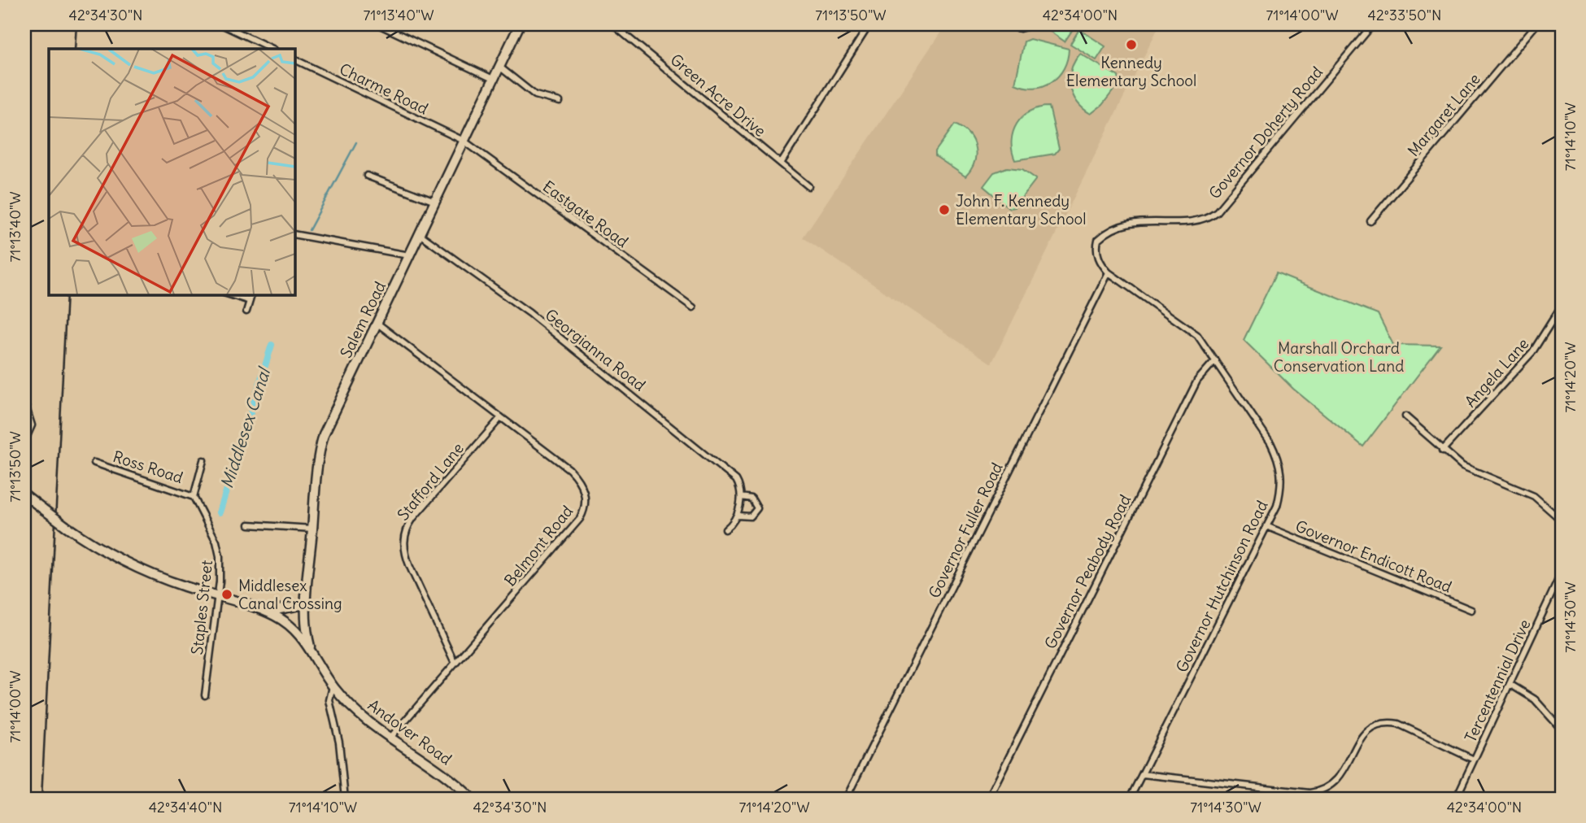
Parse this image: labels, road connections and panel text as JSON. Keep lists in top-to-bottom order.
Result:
{
  "streets": {
    "main road": ["Salem Road", "Andover Road"],
    "street": [
      "Charme Road",
      "Green Acre Drive",
      "Margaret Lane",
      "Governor Doherty Road",
      "Eastgate Road",
      "Georgianna Road",
      "Angela Lane",
      "Ross Road",
      "Stafford Lane",
      "Governor Fuller Road",
      "Belmont Road",
      "Governor Endicott Road",
      "Governor Peabody Road",
      "Governor Hutchinson Road",
      "Staples Street",
      "Tercentennial Drive"
    ]
  },
  "crossings": [
    ["Charme Road", "Eastgate Road"],
    ["Charme Road", "Salem Road"],
    ["Governor Doherty Road", "Governor Fuller Road"],
    ["Governor Doherty Road", "Governor Hutchinson Road"],
    ["Eastgate Road", "Salem Road"],
    ["Salem Road", "Georgianna Road"],
    ["Salem Road", "Belmont Road"],
    ["Salem Road", "Andover Road"],
    ["Ross Road", "Staples Street"],
    ["Stafford Lane", "Belmont Road"],
    ["Governor Fuller Road", "Governor Hutchinson Road"],
    ["Belmont Road", "Andover Road"],
    ["Governor Endicott Road", "Governor Hutchinson Road"],
    ["Governor Peabody Road", "Governor Hutchinson Road"],
    ["Staples Street", "Andover Road"]
  ],
  "water": ["Middlesex Canal"],
  "parks": ["Marshall Orchard Conservation Land"],
  "places": ["Kennedy Elementary School", "John F. Kennedy Elementary School", "Middlesex Canal Crossing"],
  "coordinates": [
    "42°34'30\"N",
    "71°13'40\"W",
    "71°13'50\"W",
    "42°34'00\"N",
    "71°14'00\"W",
    "42°33'50\"N",
    "71°14'10\"W",
    "71°14'20\"W",
    "71°14'30\"W",
    "42°34'40\"N"
  ]
}
